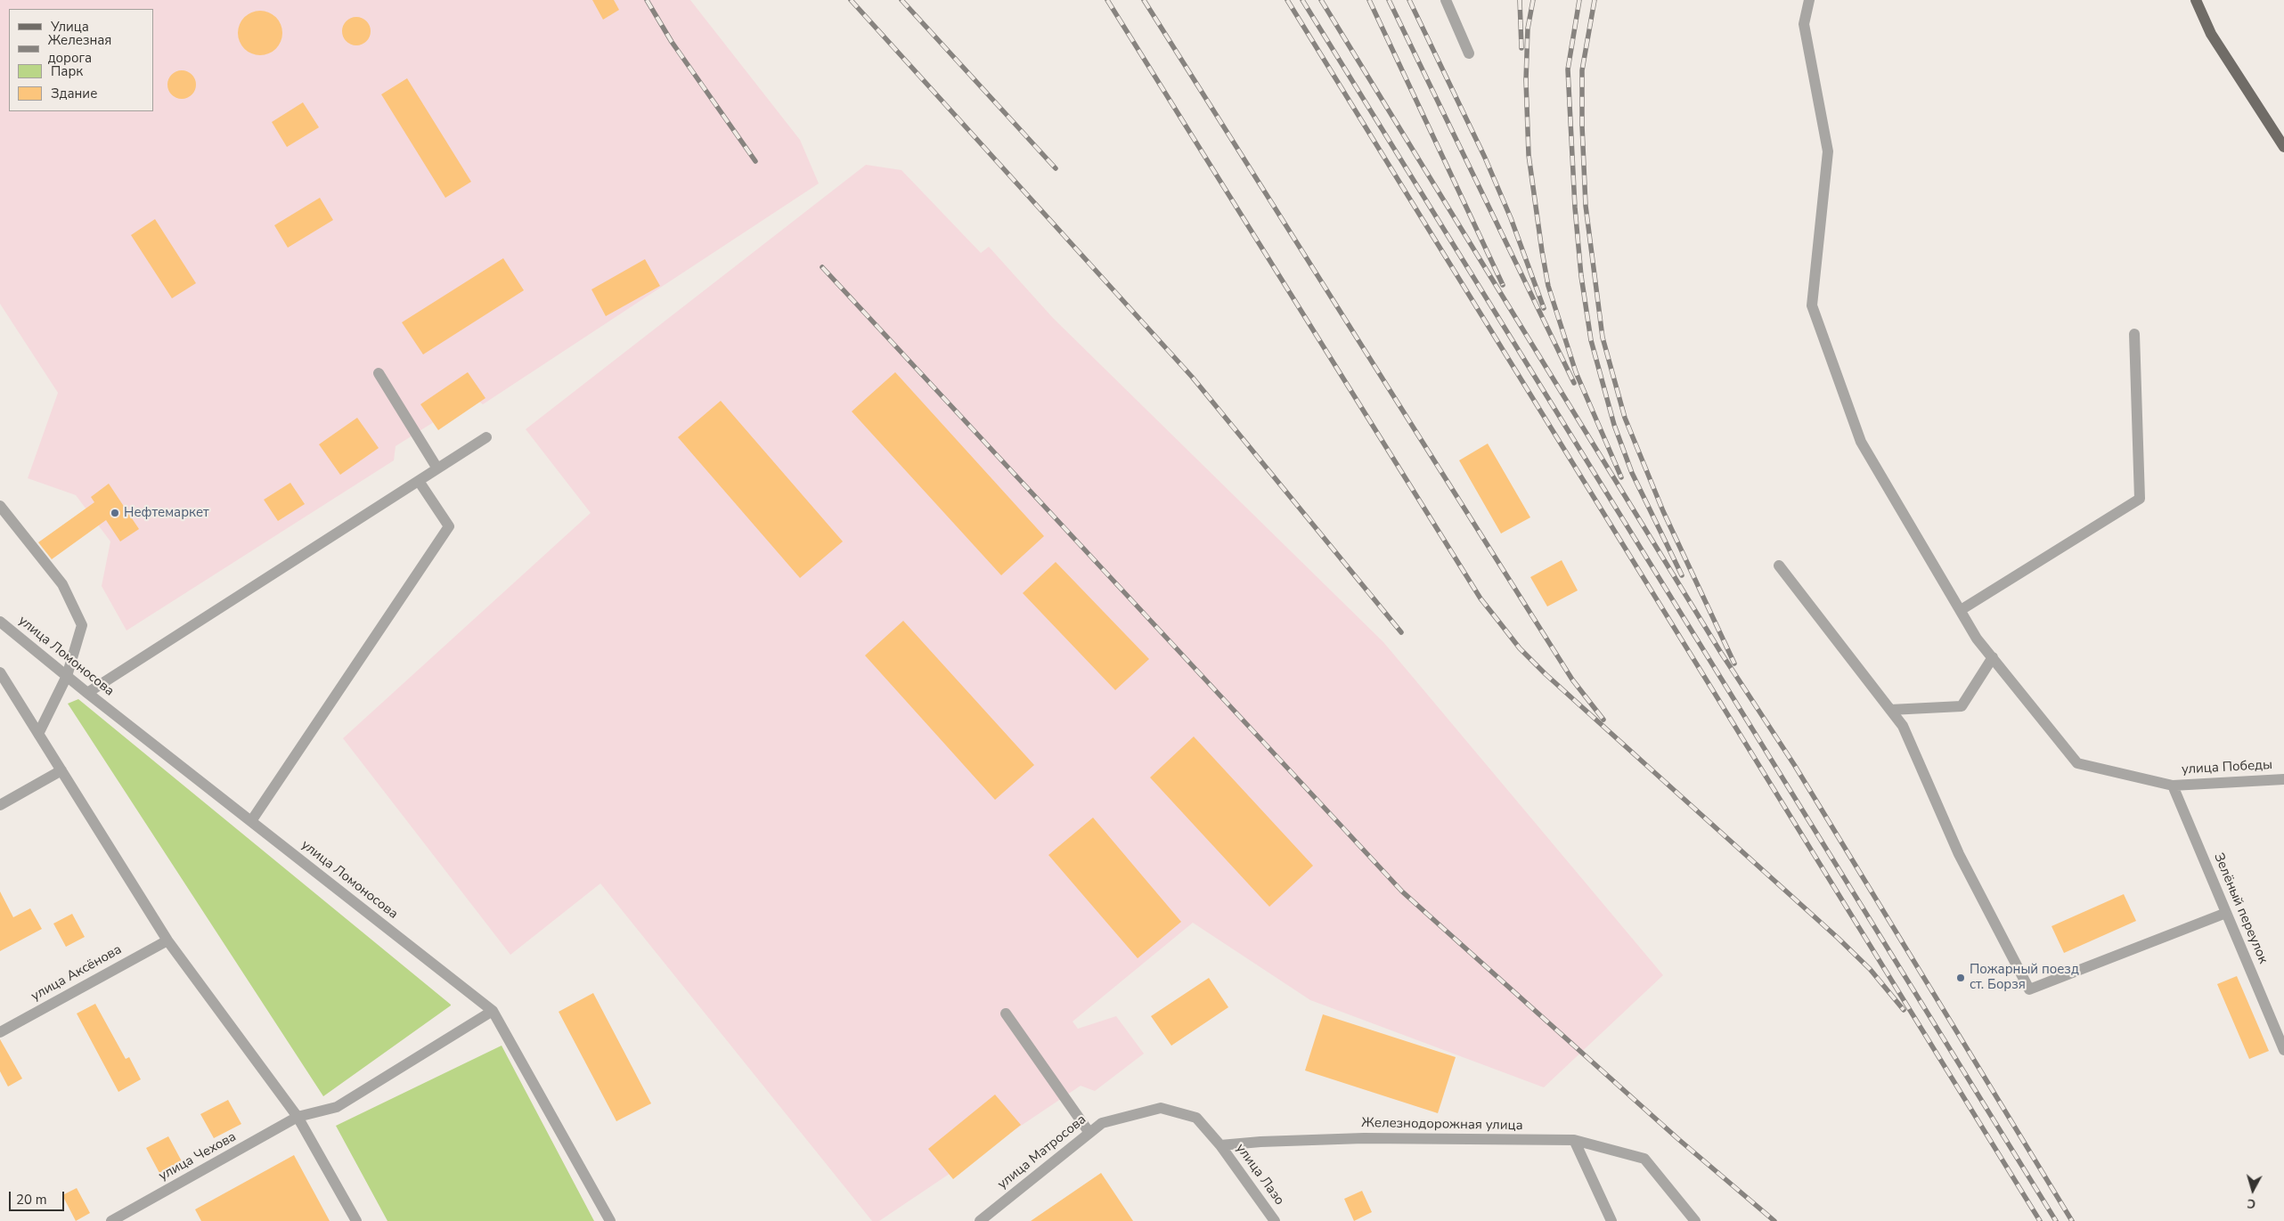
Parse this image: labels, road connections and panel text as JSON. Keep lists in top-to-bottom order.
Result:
{
  "streets": {
    "street": [
      "улица Ломоносова",
      "улица Победы",
      "Зелёный переулок",
      "улица Аксёнова",
      "Железнодорожная улица",
      "улица Матросова",
      "улица Чехова",
      "улица Лазо"
    ]
  },
  "crossings": [
    ["улица Ломоносова", "улица Чехова"],
    ["улица Победы", "Зелёный переулок"],
    ["Железнодорожная улица", "улица Матросова"],
    ["Железнодорожная улица", "улица Лазо"],
    ["улица Матросова", "улица Лазо"]
  ],
  "places": ["Нефтемаркет", "Пожарный поезд ст. Борзя"],
  "legend": [
    "Улица",
    "Железная дорога",
    "Парк",
    "Здание"
  ],
  "scale_bar": "20 m",
  "north": "bottom"
}
